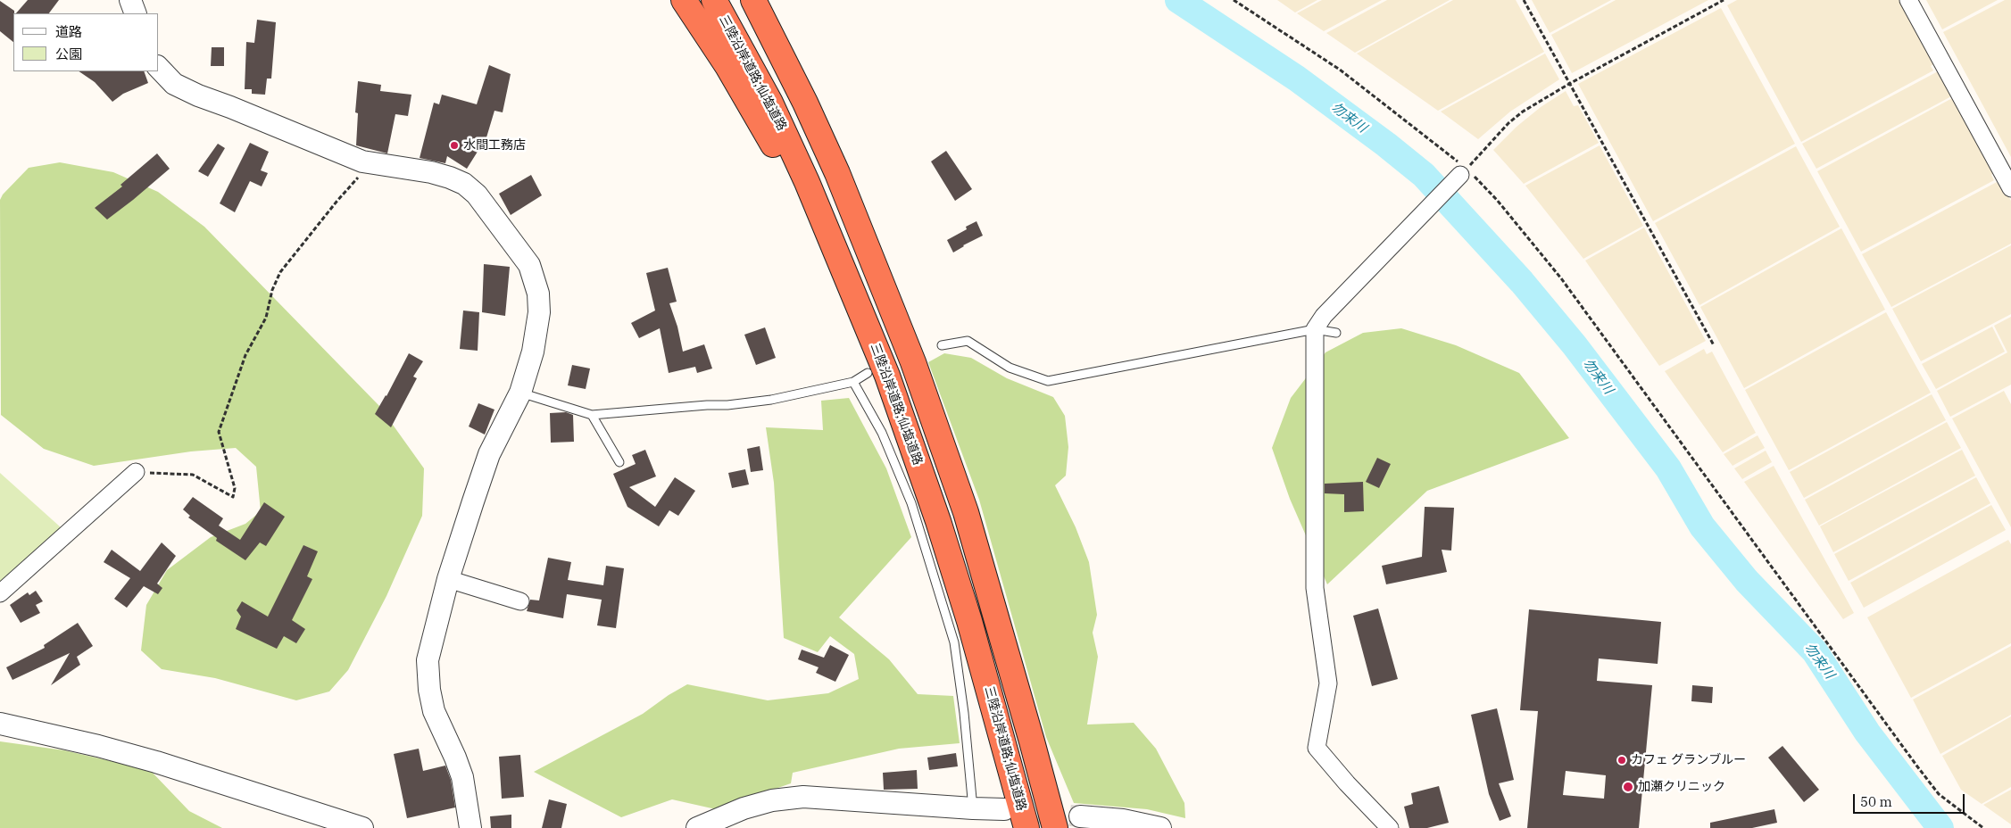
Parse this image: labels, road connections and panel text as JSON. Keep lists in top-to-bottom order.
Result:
{
  "streets": {
    "highway": ["三陸沿岸道路;仙塩道路"]
  },
  "water": ["勿来川"],
  "places": ["水間工務店", "カフェ グランブルー", "加瀬クリニック"],
  "legend": ["道路", "公園"],
  "scale_bar": "50 m"
}
